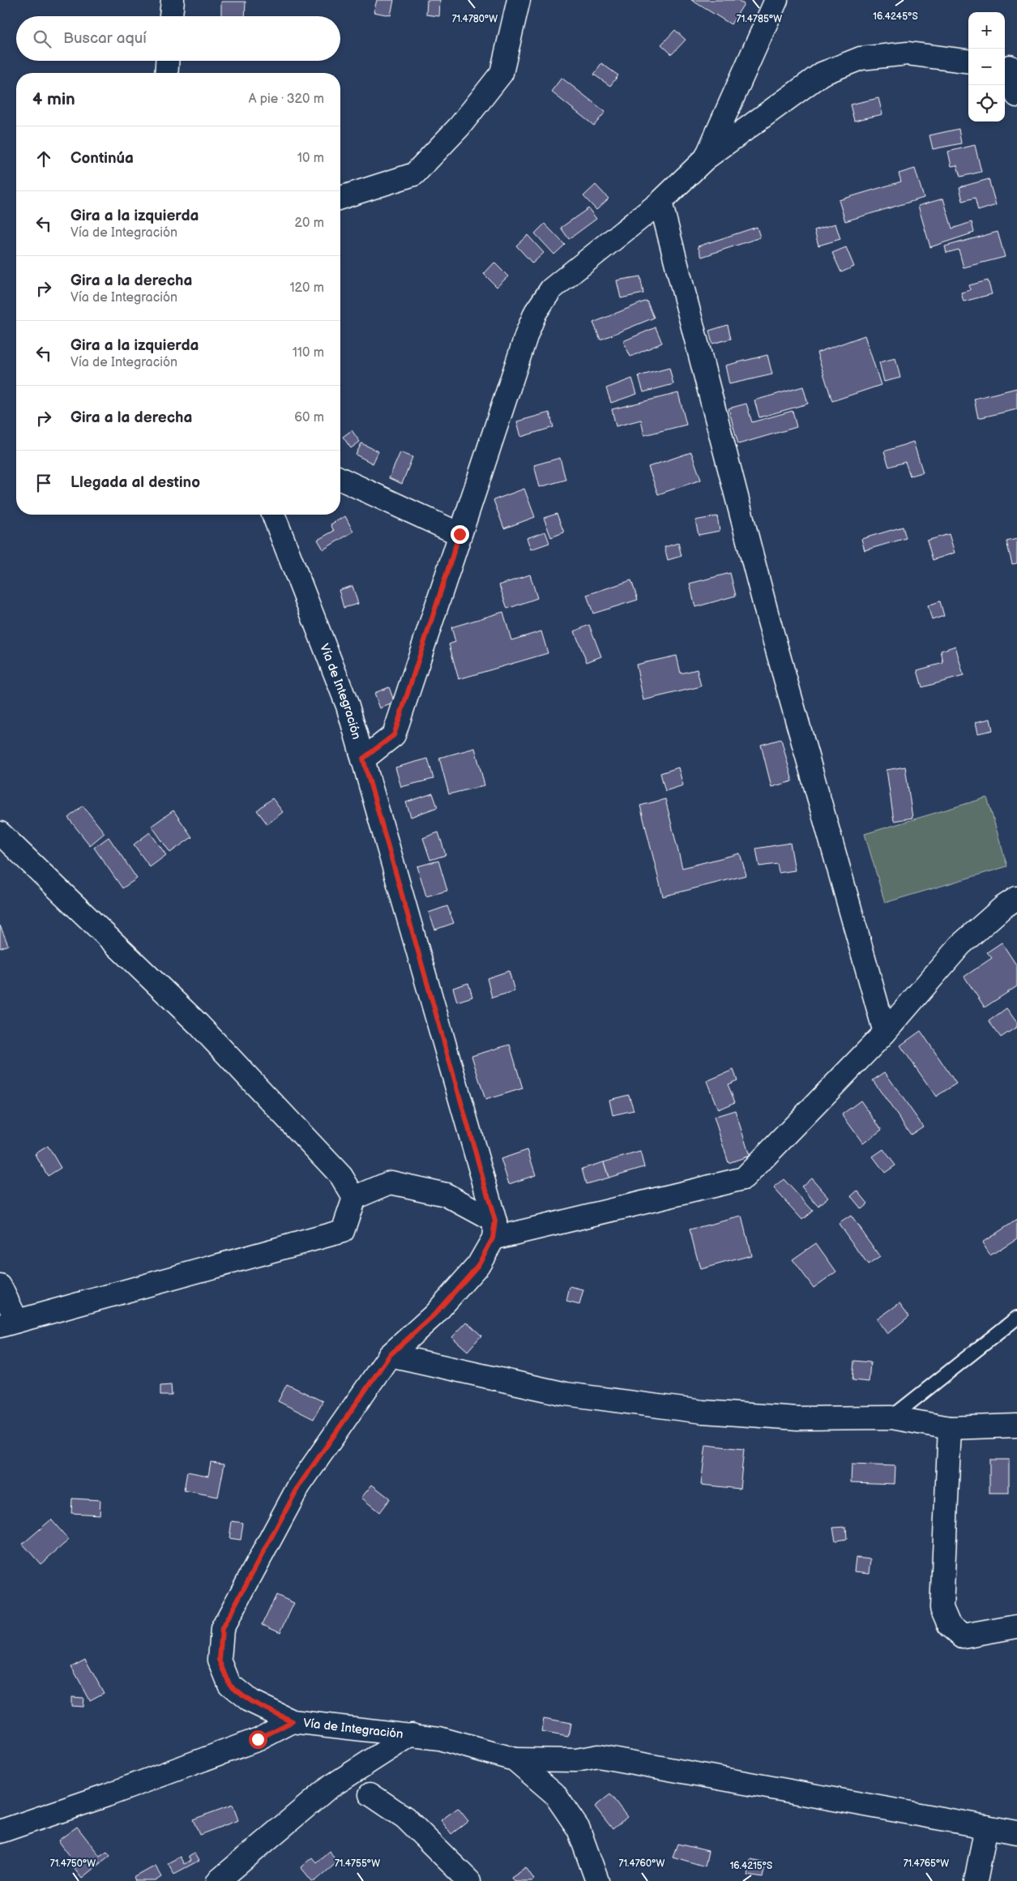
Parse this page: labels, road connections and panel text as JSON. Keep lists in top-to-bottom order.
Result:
{
  "streets": {
    "street": ["Vía de Integración"]
  },
  "page": {
    "map_buttons": ["+", "−"],
    "search": "Buscar aquí",
    "heading": ["4 min", "A pie · 320 m"],
    "list": [
      ["Continúa", "10 m"],
      ["Gira a la izquierda", "Vía de Integración", "20 m"],
      ["Gira a la derecha", "Vía de Integración", "120 m"],
      ["Gira a la izquierda", "Vía de Integración", "110 m"],
      ["Gira a la derecha", "60 m"],
      "Llegada al destino"
    ]
  },
  "coordinates": [
    "16.4245°S",
    "71.4780°W",
    "71.4785°W",
    "71.4750°W",
    "71.4755°W",
    "71.4760°W",
    "71.4765°W",
    "16.4215°S"
  ]
}
